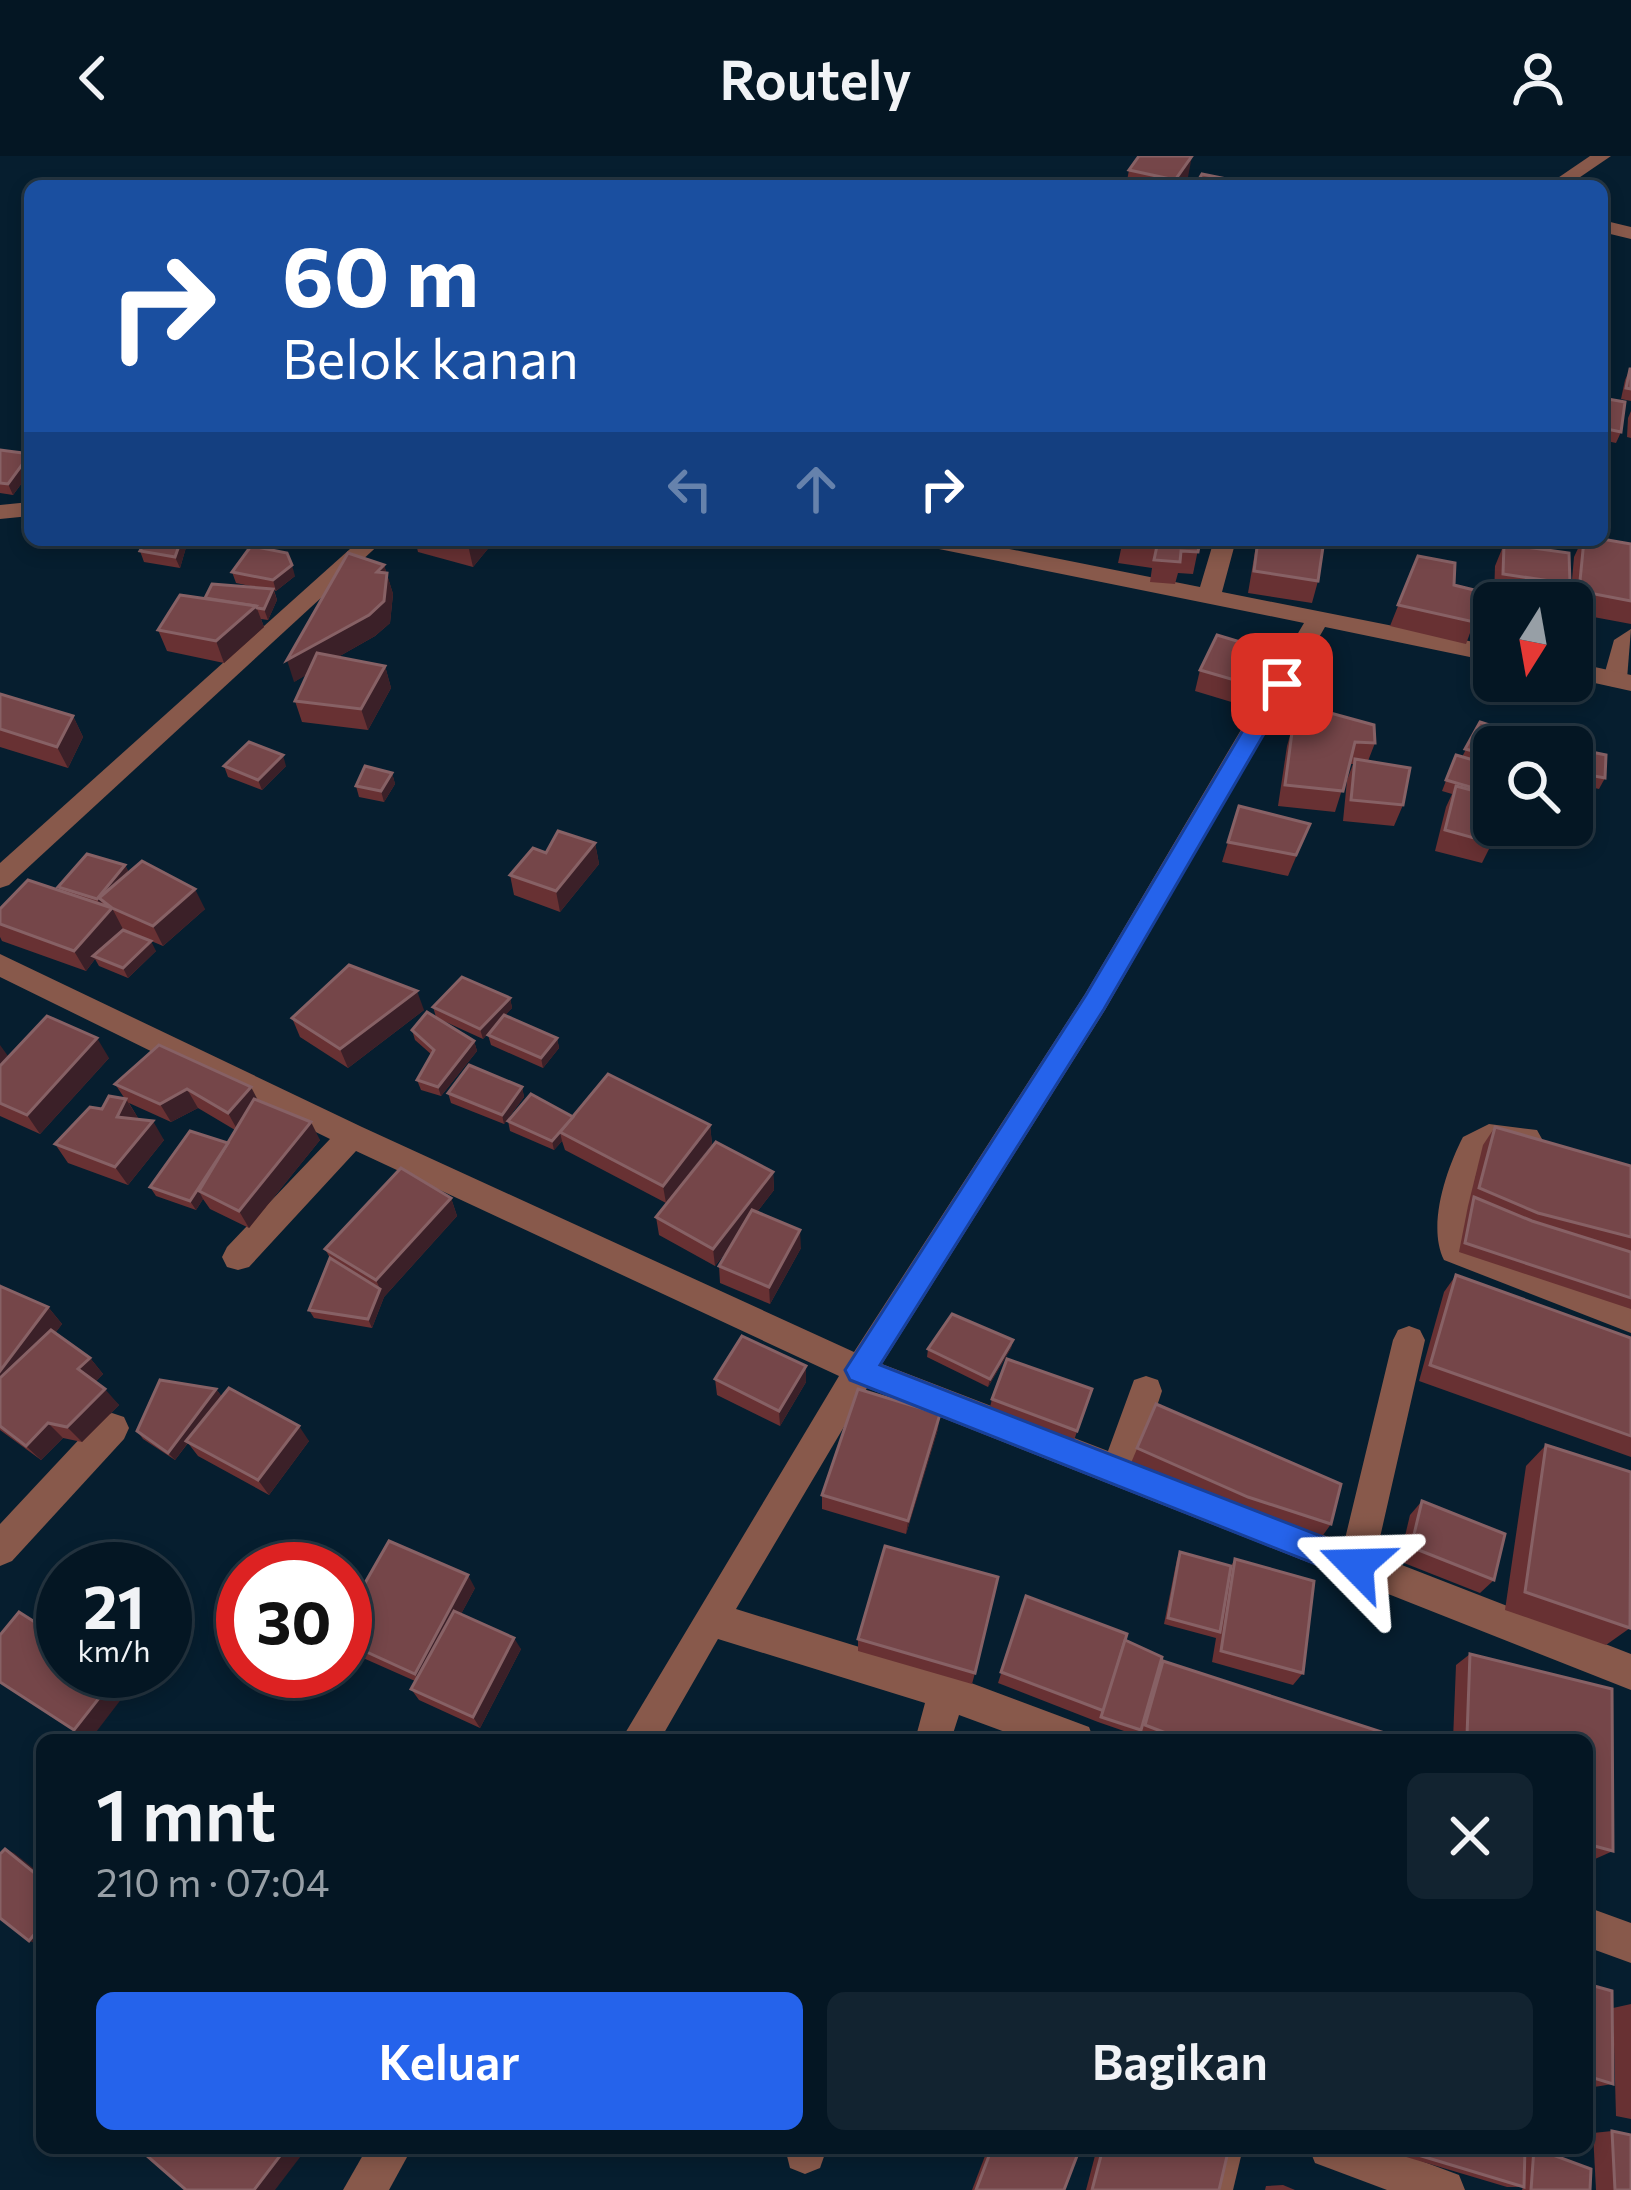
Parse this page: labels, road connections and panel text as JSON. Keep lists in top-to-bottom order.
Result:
{
  "north": "bottom",
  "page": {
    "header": "Routely",
    "turn": ["60 m", "Belok kanan"],
    "speed": "21 km/h",
    "limit": "30",
    "heading": ["1 mnt", "210 m · 07:04"],
    "buttons": ["Keluar", "Bagikan"]
  }
}
